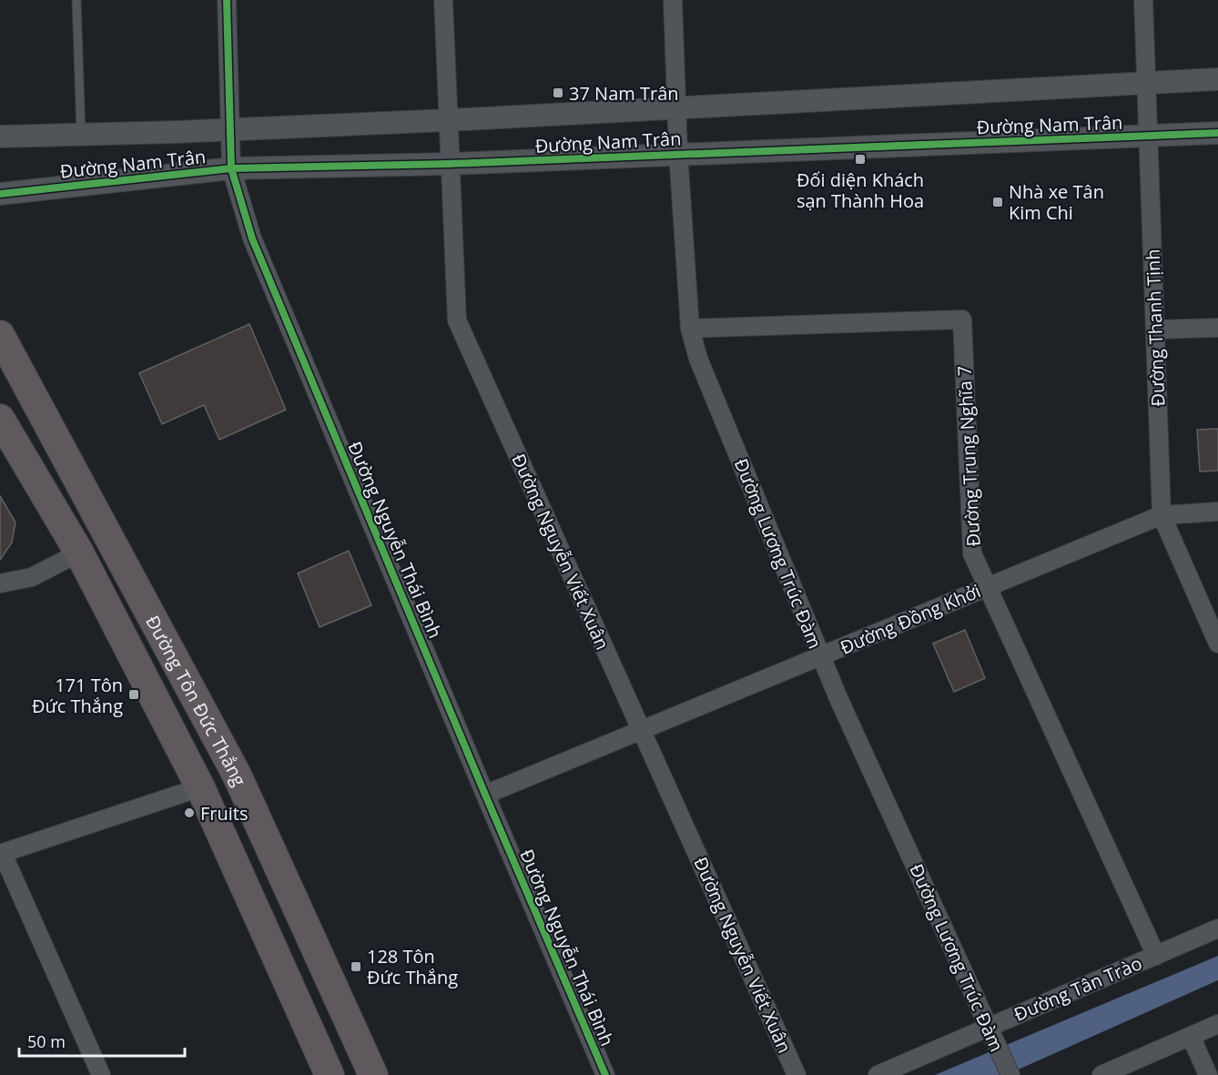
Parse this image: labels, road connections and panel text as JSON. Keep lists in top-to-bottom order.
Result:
{
  "streets": {
    "highway": ["Đường Tôn Đức Thắng"],
    "street": [
      "Đường Nam Trân",
      "Đường Thanh Tịnh",
      "Đường Trung Nghĩa 7",
      "Đường Nguyễn Thái Bình",
      "Đường Nguyễn Viết Xuân",
      "Đường Lương Trúc Đàm",
      "Đường Đồng Khởi",
      "Đường Tân Trào"
    ]
  },
  "crossings": [
    ["Đường Nam Trân", "Đường Thanh Tịnh"],
    ["Đường Nam Trân", "Đường Nguyễn Thái Bình"],
    ["Đường Nam Trân", "Đường Nguyễn Viết Xuân"],
    ["Đường Nam Trân", "Đường Lương Trúc Đàm"],
    ["Đường Thanh Tịnh", "Đường Đồng Khởi"],
    ["Đường Trung Nghĩa 7", "Đường Lương Trúc Đàm"],
    ["Đường Trung Nghĩa 7", "Đường Đồng Khởi"],
    ["Đường Trung Nghĩa 7", "Đường Tân Trào"],
    ["Đường Nguyễn Thái Bình", "Đường Đồng Khởi"],
    ["Đường Nguyễn Viết Xuân", "Đường Đồng Khởi"],
    ["Đường Lương Trúc Đàm", "Đường Đồng Khởi"],
    ["Đường Lương Trúc Đàm", "Đường Tân Trào"]
  ],
  "places": {
    "transit": [
      "37 Nam Trân",
      "Đối diện Khách sạn Thành Hoa",
      "Nhà xe Tân Kim Chi",
      "171 Tôn Đức Thắng",
      "128 Tôn Đức Thắng"
    ],
    "other": ["Fruits"]
  },
  "scale_bar": "50 m"
}
